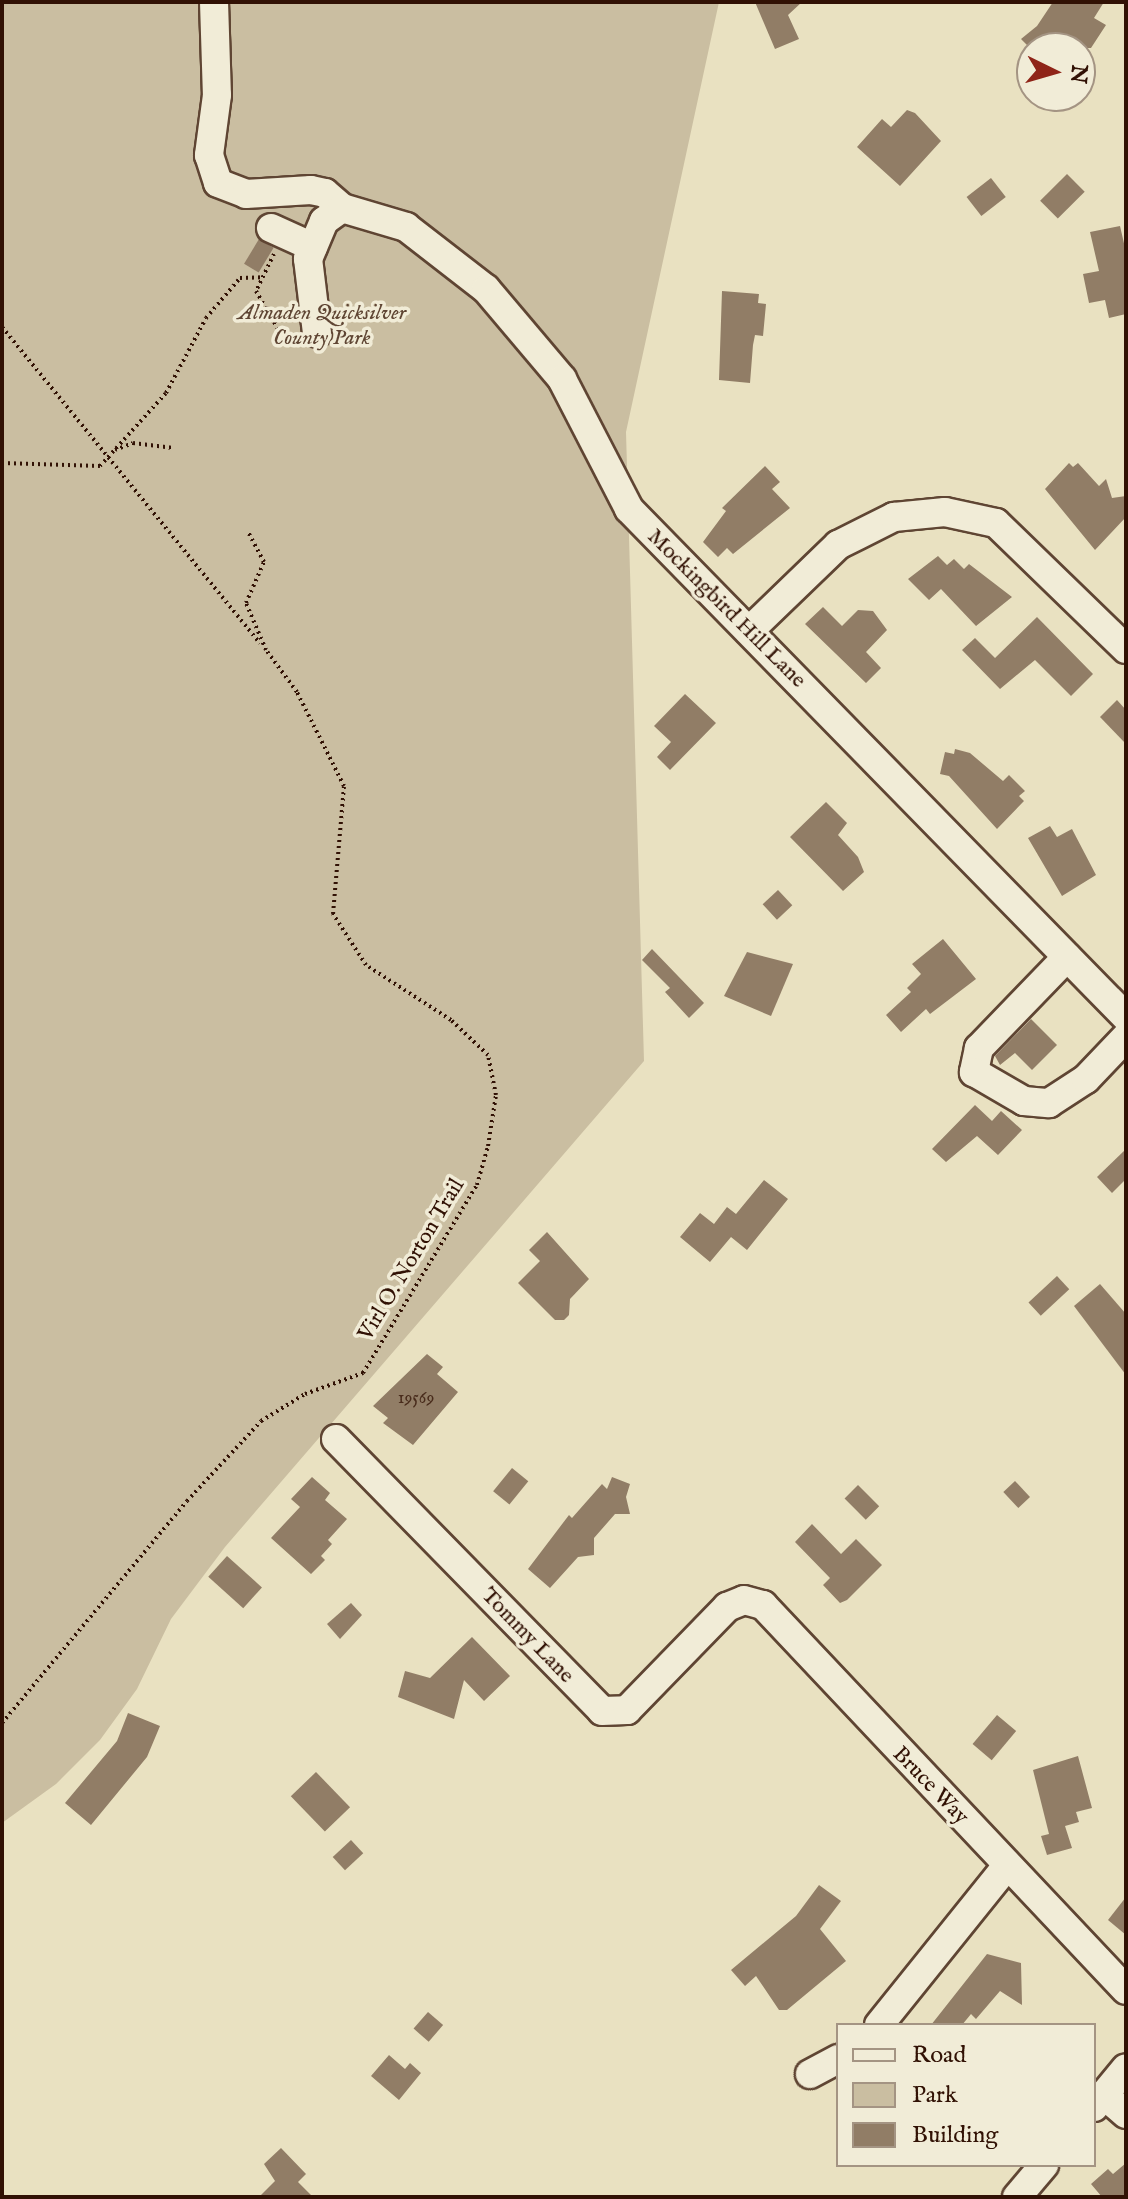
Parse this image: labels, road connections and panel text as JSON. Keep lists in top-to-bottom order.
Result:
{
  "streets": {
    "street": ["Mockingbird Hill Lane", "Tommy Lane", "Bruce Way"],
    "path": ["Virl O. Norton Trail"]
  },
  "crossings": [
    ["Tommy Lane", "Bruce Way"]
  ],
  "parks": ["Almaden Quicksilver County Park"],
  "house_numbers": ["19569"],
  "legend": ["Road", "Park", "Building"],
  "north": "right"
}
